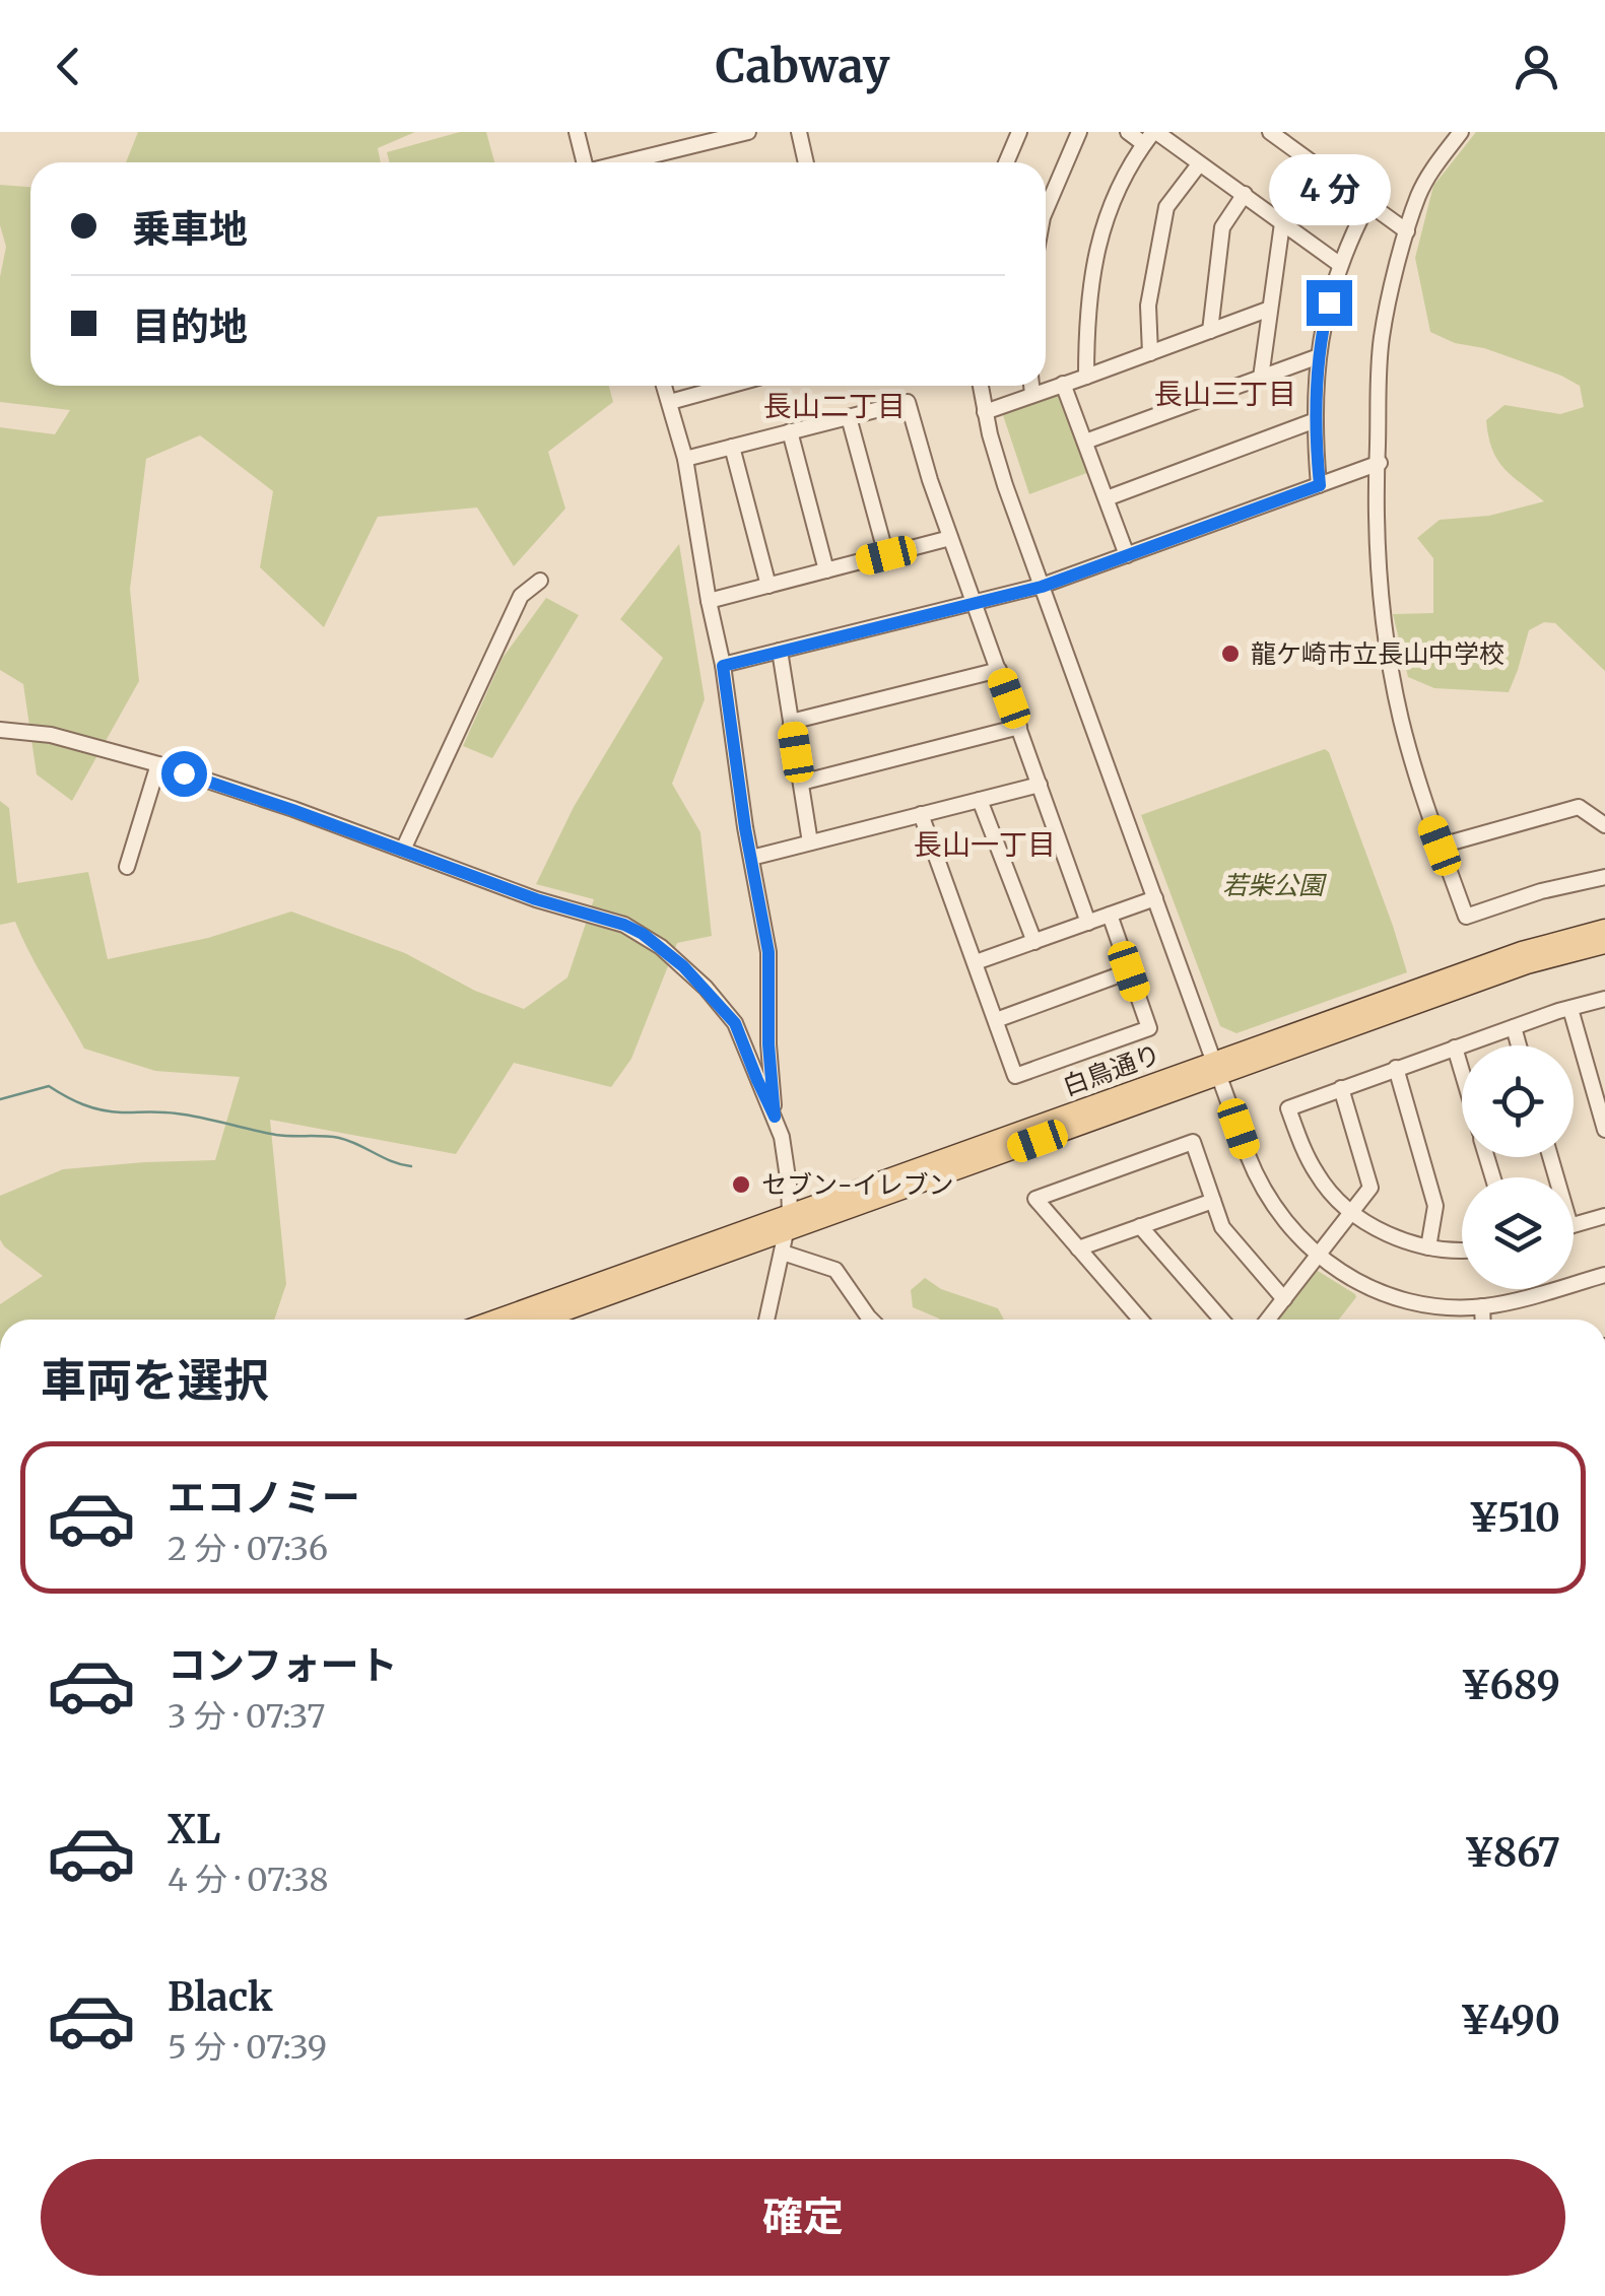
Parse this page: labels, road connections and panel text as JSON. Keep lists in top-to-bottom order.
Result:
{
  "streets": {
    "main road": ["白鳥通り"]
  },
  "districts": ["長山三丁目", "長山二丁目", "長山一丁目"],
  "parks": ["若柴公園"],
  "places": ["龍ケ崎市立長山中学校", "セブン-イレブン"],
  "page": {
    "header": "Cabway",
    "bubble": "4 分",
    "banner": ["乗車地", "目的地"],
    "heading": "車両を選択",
    "list": [
      {
        "name": "エコノミー",
        "note": "2 分 · 07:36",
        "value": "¥510"
      },
      {
        "name": "コンフォート",
        "note": "3 分 · 07:37",
        "value": "¥689"
      },
      {
        "name": "XL",
        "note": "4 分 · 07:38",
        "value": "¥867"
      },
      {
        "name": "Black",
        "note": "5 分 · 07:39",
        "value": "¥490"
      }
    ],
    "buttons": "確定"
  }
}
